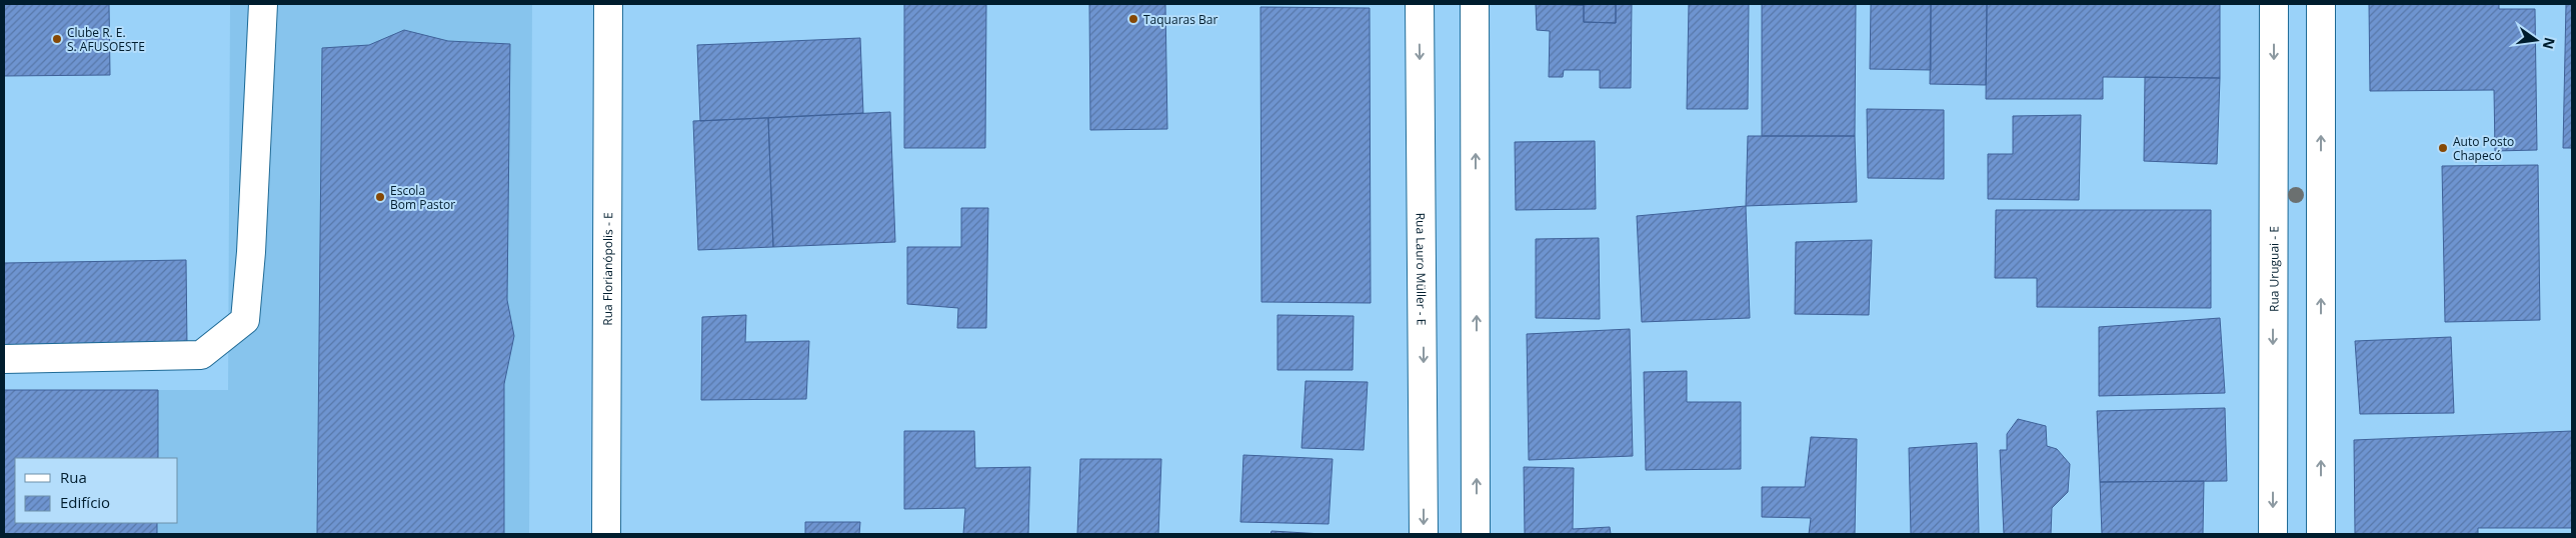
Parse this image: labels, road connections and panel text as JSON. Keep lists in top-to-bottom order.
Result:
{
  "streets": {
    "street": ["Rua Florianópolis - E", "Rua Lauro Müller - E", "Rua Uruguai - E"]
  },
  "places": [
    "Taquaras Bar",
    "Clube R. E. S. AFUSOESTE",
    "Auto Posto Chapecó",
    "Escola Bom Pastor"
  ],
  "legend": ["Rua", "Edifício"],
  "north": "right"
}
